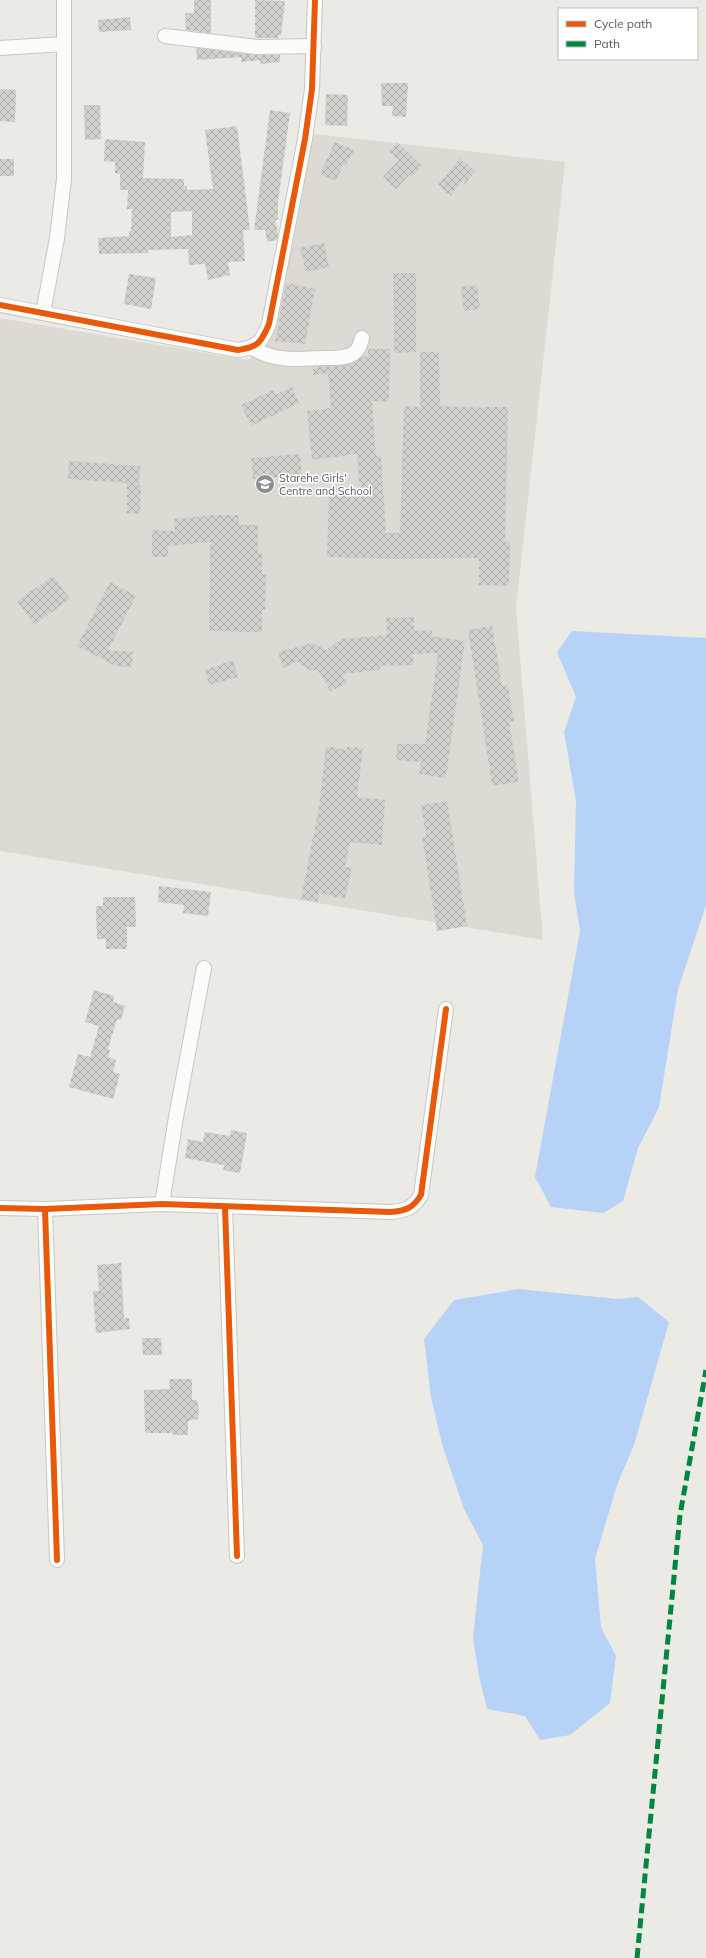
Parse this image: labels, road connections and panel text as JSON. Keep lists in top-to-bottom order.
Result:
{
  "places": {
    "school or university": ["Starehe Girls' Centre and School"]
  },
  "legend": ["Cycle path", "Path"]
}
